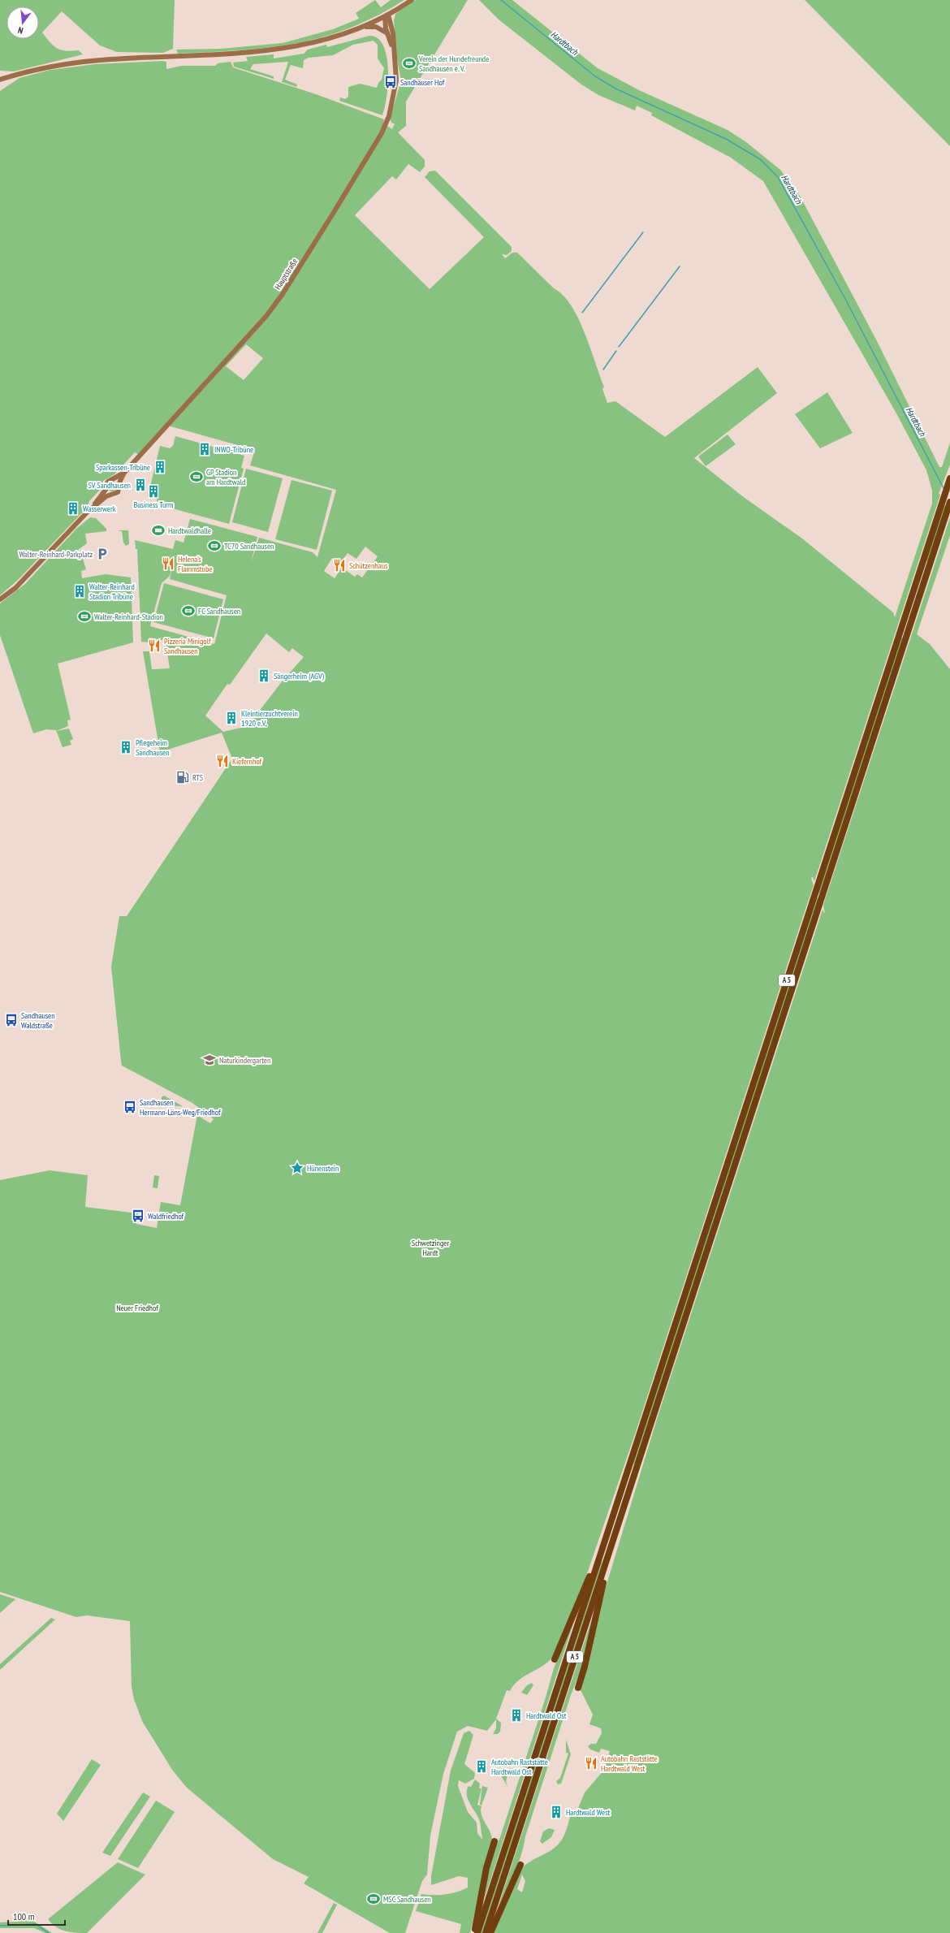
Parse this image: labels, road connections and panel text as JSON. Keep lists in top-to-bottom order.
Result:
{
  "streets": {
    "highway": ["A 5"],
    "street": ["Hauptstraße"]
  },
  "water": ["Hardtbach"],
  "parks": ["Schwetzinger Hardt", "Neuer Friedhof"],
  "places": {
    "sports": [
      "Verein der Hundefreunde Sandhausen e. V.",
      "GP Stadion am Hardtwald",
      "Hardtwaldhalle",
      "TC70 Sandhausen",
      "FC Sandhausen",
      "Walter-Reinhard-Stadion",
      "MSC Sandhausen"
    ],
    "bus stop": [
      "Sandhäuser Hof",
      "Sandhausen Waldstraße",
      "Sandhausen Hermann-Löns-Weg/Friedhof",
      "Waldfriedhof"
    ],
    "building": [
      "INWO-Tribüne",
      "Sparkassen-Tribüne",
      "SV Sandhausen",
      "Business Turm",
      "Wasserwerk",
      "Walter-Reinhard Stadion Tribüne",
      "Sängerheim (AGV)",
      "Kleintierzuchtverein 1920 e.V.",
      "Pflegeheim Sandhausen",
      "Hardtwald Ost",
      "Autobahn Raststätte Hardtwald Ost",
      "Hardtwald West"
    ],
    "parking": ["Walter-Reinhard-Parkplatz"],
    "restaurant": [
      "Helena’s Flammstube",
      "Schützenhaus",
      "Pizzeria Minigolf Sandhausen",
      "Kiefernhof",
      "Autobahn Raststätte Hardtwald West"
    ],
    "fuel station": ["RTS"],
    "school or university": ["Naturkindergarten"],
    "place": ["Hünenstein"]
  },
  "scale_bar": "100 m",
  "north": "bottom"
}
